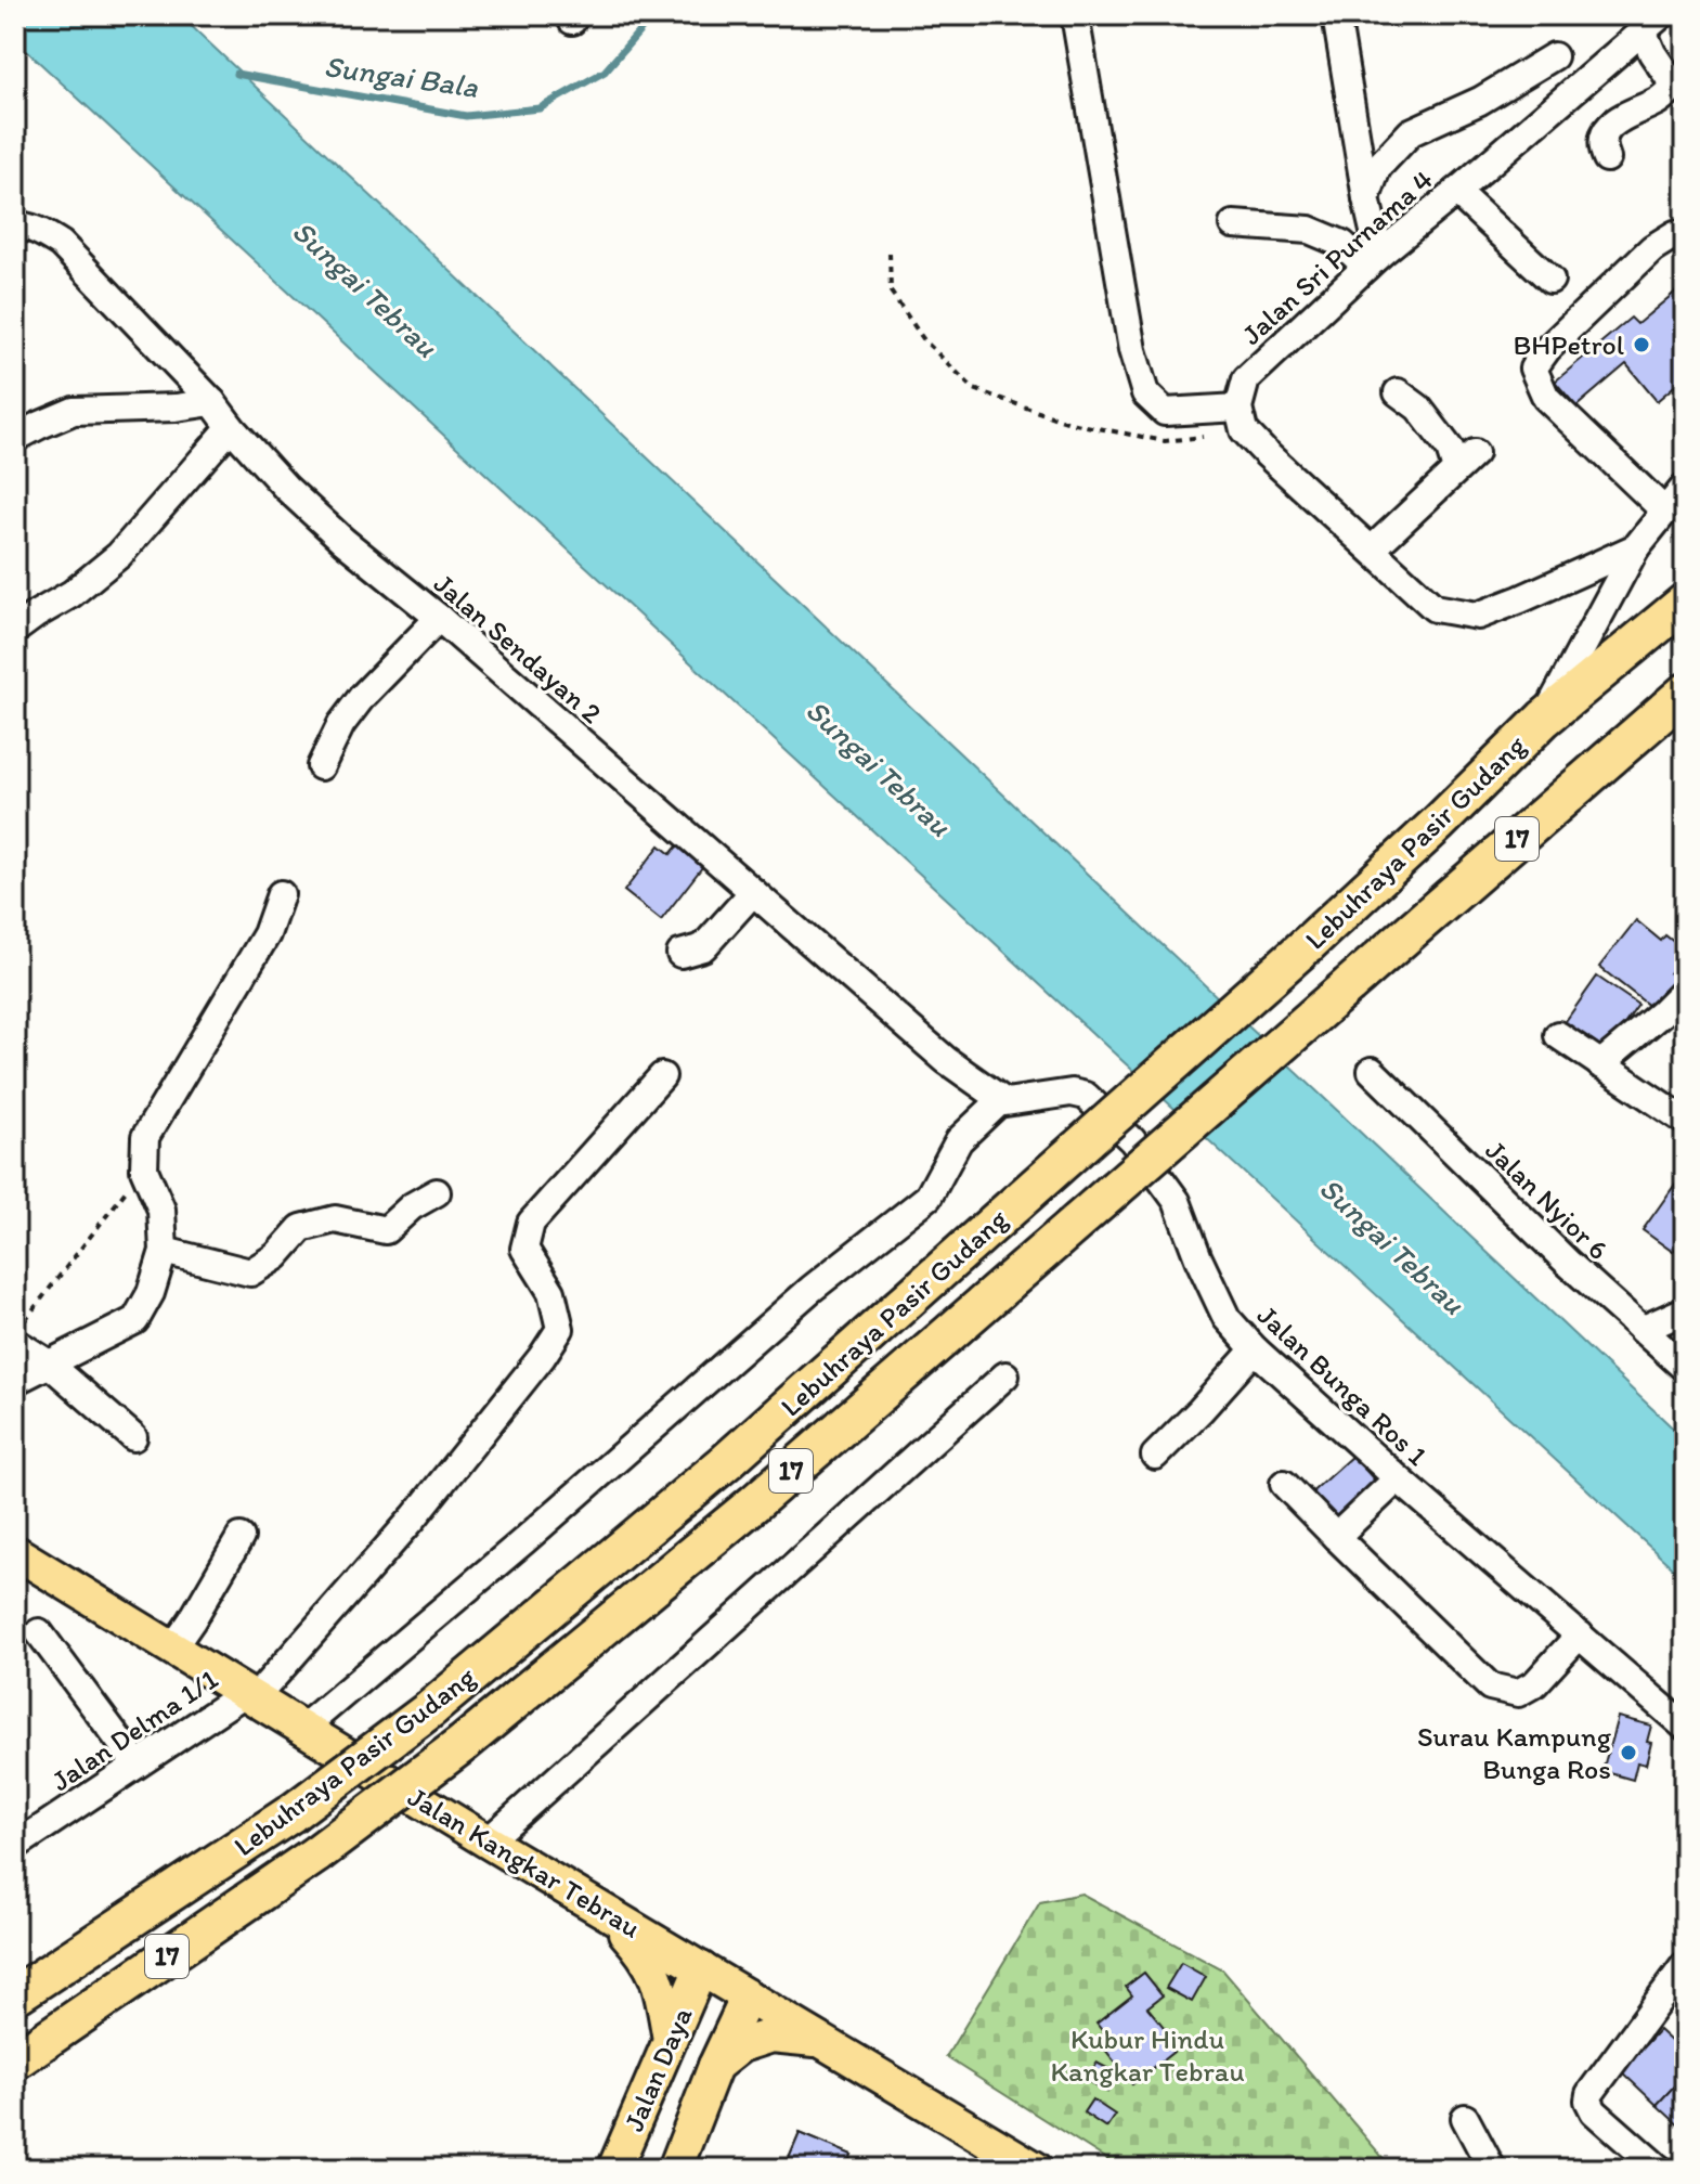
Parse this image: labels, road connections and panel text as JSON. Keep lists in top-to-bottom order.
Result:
{
  "streets": {
    "highway": ["17", "Lebuhraya Pasir Gudang"],
    "main road": ["Jalan Kangkar Tebrau", "Jalan Daya"],
    "street": [
      "Jalan Sri Purnama 4",
      "Jalan Sendayan 2",
      "Jalan Nyior 6",
      "Jalan Bunga Ros 1",
      "Jalan Delma 1/1"
    ]
  },
  "crossings": [
    ["Jalan Sendayan 2", "Jalan Bunga Ros 1"],
    ["Jalan Delma 1/1", "Jalan Kangkar Tebrau"],
    ["Jalan Kangkar Tebrau", "Jalan Daya"]
  ],
  "water": ["Sungai Bala", "Sungai Tebrau"],
  "parks": ["Kubur Hindu Kangkar Tebrau"],
  "places": ["BHPetrol", "Surau Kampung Bunga Ros"]
}
